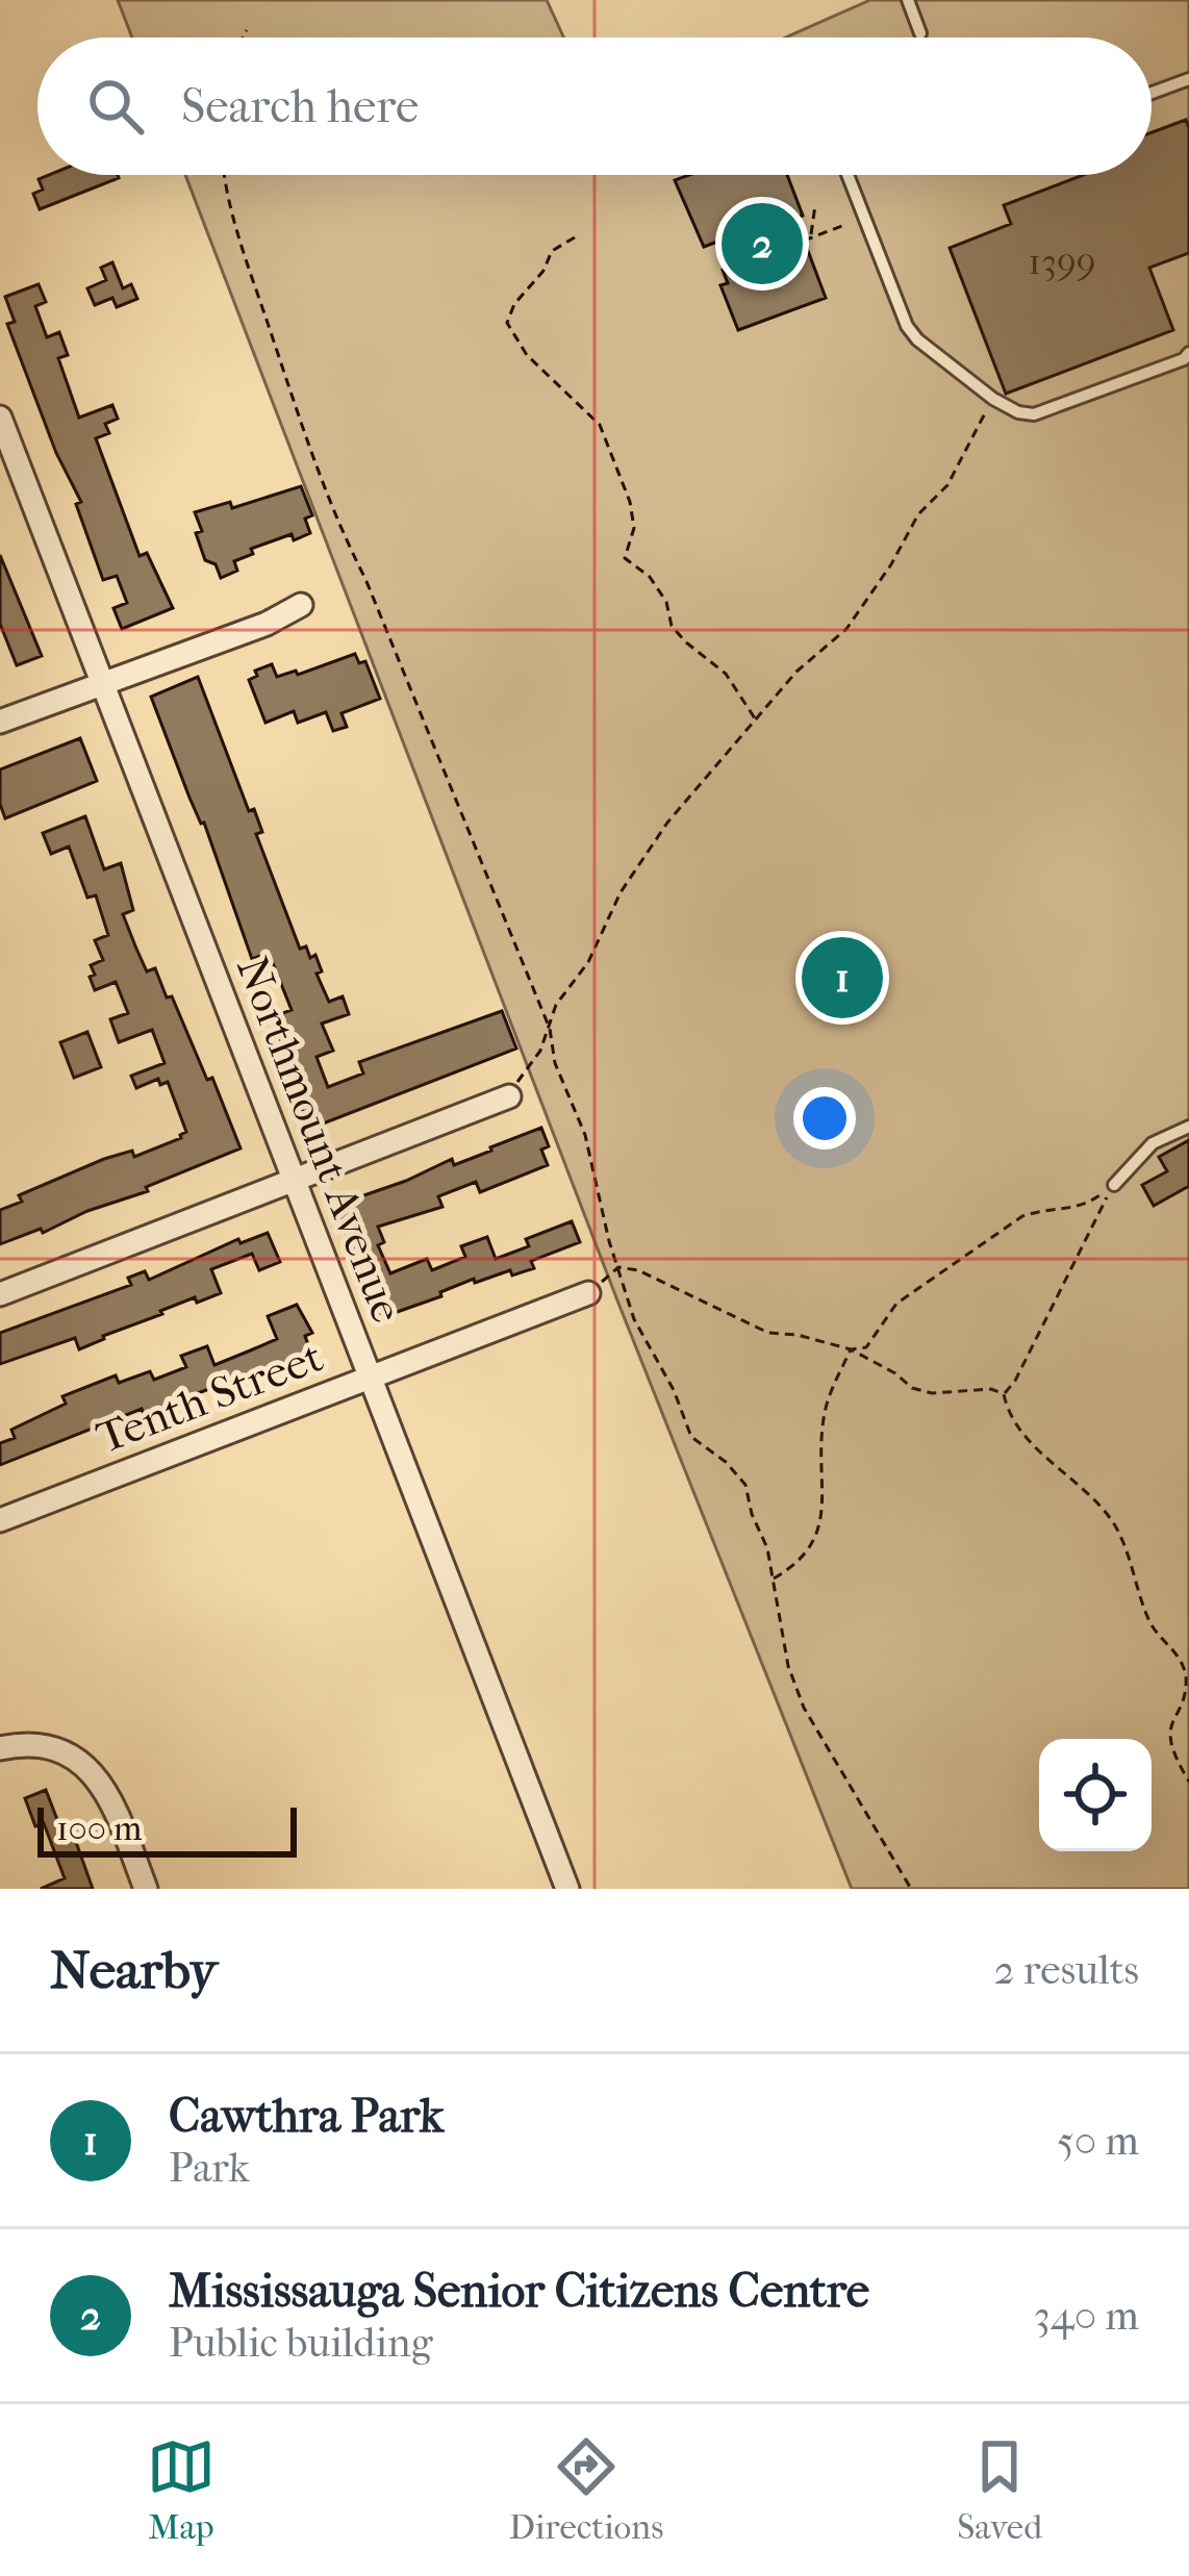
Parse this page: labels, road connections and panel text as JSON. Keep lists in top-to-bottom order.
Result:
{
  "streets": {
    "street": ["Northmount Avenue", "Tenth Street"]
  },
  "crossings": [
    ["Northmount Avenue", "Tenth Street"]
  ],
  "house_numbers": ["1399"],
  "scale_bar": "100 m",
  "page": {
    "search": "Search here",
    "pins": ["2", "1"],
    "scale": "100 m",
    "heading": ["Nearby", "2 results"],
    "list": [
      {
        "mark": "1",
        "name": "Cawthra Park",
        "note": "Park",
        "value": "50 m"
      },
      {
        "mark": "2",
        "name": "Mississauga Senior Citizens Centre",
        "note": "Public building",
        "value": "340 m"
      }
    ],
    "nav": ["Map", "Directions", "Saved"]
  }
}
